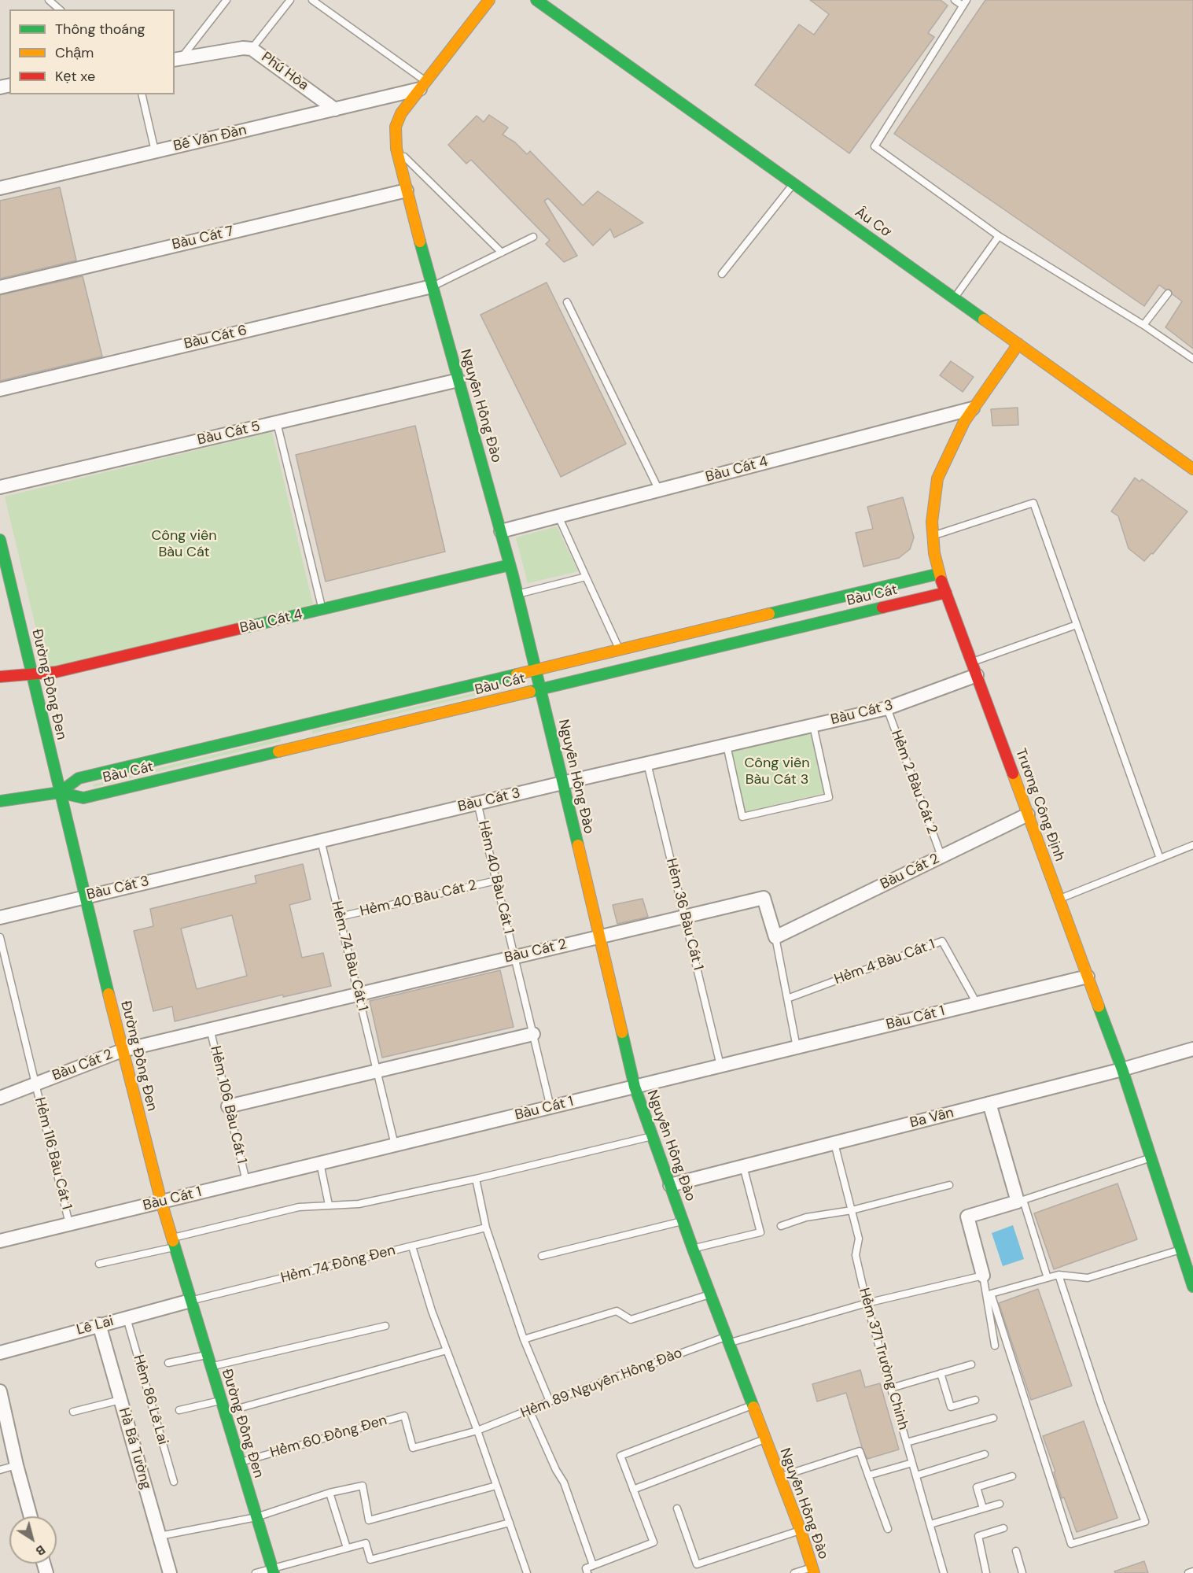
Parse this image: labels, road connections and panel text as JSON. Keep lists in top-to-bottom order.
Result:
{
  "streets": {
    "street": [
      "Phú Hòa",
      "Bế Văn Đàn",
      "Âu Cơ",
      "Bàu Cát 7",
      "Bàu Cát 6",
      "Nguyễn Hồng Đào",
      "Bàu Cát 5",
      "Bàu Cát 4",
      "Bàu Cát",
      "Đường Đồng Đen",
      "Bàu Cát 3",
      "Trương Công Định",
      "Bàu Cát 2",
      "Bàu Cát 1",
      "Ba Vân",
      "Lê Lai",
      "Hà Bá Tường"
    ],
    "lane": [
      "Hẻm 2 Bàu Cát 2",
      "Hẻm 40 Bàu Cát 1",
      "Hẻm 40 Bàu Cát 2",
      "Hẻm 36 Bàu Cát 1",
      "Hẻm 74 Bàu Cát 1",
      "Hẻm 4 Bàu Cát 1",
      "Hẻm 106 Bàu Cát 1",
      "Hẻm 116 Bàu Cát 1",
      "Hẻm 74 Đồng Đen",
      "Hẻm 371 Trường Chinh",
      "Hẻm 89 Nguyễn Hồng Đào",
      "Hẻm 86 Lê Lai",
      "Hẻm 60 Đồng Đen"
    ]
  },
  "crossings": [
    ["Phú Hòa", "Bế Văn Đàn"],
    ["Bế Văn Đàn", "Nguyễn Hồng Đào"],
    ["Âu Cơ", "Trương Công Định"],
    ["Bàu Cát 7", "Nguyễn Hồng Đào"],
    ["Bàu Cát 6", "Nguyễn Hồng Đào"],
    ["Nguyễn Hồng Đào", "Bàu Cát 5"],
    ["Nguyễn Hồng Đào", "Bàu Cát 4"],
    ["Nguyễn Hồng Đào", "Bàu Cát"],
    ["Nguyễn Hồng Đào", "Bàu Cát 3"],
    ["Nguyễn Hồng Đào", "Bàu Cát 2"],
    ["Nguyễn Hồng Đào", "Bàu Cát 1"],
    ["Nguyễn Hồng Đào", "Ba Vân"],
    ["Nguyễn Hồng Đào", "Hẻm 89 Nguyễn Hồng Đào"],
    ["Bàu Cát 4", "Đường Đồng Đen"],
    ["Bàu Cát 4", "Trương Công Định"],
    ["Bàu Cát", "Đường Đồng Đen"],
    ["Bàu Cát", "Trương Công Định"],
    ["Đường Đồng Đen", "Bàu Cát 3"],
    ["Đường Đồng Đen", "Bàu Cát 2"],
    ["Đường Đồng Đen", "Bàu Cát 1"],
    ["Đường Đồng Đen", "Hẻm 74 Đồng Đen"],
    ["Đường Đồng Đen", "Lê Lai"],
    ["Đường Đồng Đen", "Hẻm 60 Đồng Đen"],
    ["Bàu Cát 3", "Hẻm 2 Bàu Cát 2"],
    ["Bàu Cát 3", "Trương Công Định"],
    ["Bàu Cát 3", "Hẻm 40 Bàu Cát 1"],
    ["Bàu Cát 3", "Hẻm 36 Bàu Cát 1"],
    ["Bàu Cát 3", "Hẻm 74 Bàu Cát 1"],
    ["Hẻm 2 Bàu Cát 2", "Bàu Cát 2"],
    ["Trương Công Định", "Bàu Cát 2"],
    ["Trương Công Định", "Bàu Cát 1"],
    ["Trương Công Định", "Ba Vân"],
    ["Bàu Cát 2", "Hẻm 40 Bàu Cát 1"],
    ["Bàu Cát 2", "Hẻm 36 Bàu Cát 1"],
    ["Bàu Cát 2", "Hẻm 74 Bàu Cát 1"],
    ["Bàu Cát 2", "Hẻm 106 Bàu Cát 1"],
    ["Bàu Cát 2", "Hẻm 116 Bàu Cát 1"],
    ["Hẻm 40 Bàu Cát 1", "Hẻm 40 Bàu Cát 2"],
    ["Hẻm 40 Bàu Cát 1", "Bàu Cát 1"],
    ["Hẻm 40 Bàu Cát 2", "Hẻm 74 Bàu Cát 1"],
    ["Hẻm 36 Bàu Cát 1", "Bàu Cát 1"],
    ["Hẻm 74 Bàu Cát 1", "Bàu Cát 1"],
    ["Hẻm 4 Bàu Cát 1", "Bàu Cát 1"],
    ["Bàu Cát 1", "Hẻm 106 Bàu Cát 1"],
    ["Bàu Cát 1", "Hẻm 116 Bàu Cát 1"],
    ["Ba Vân", "Hẻm 371 Trường Chinh"],
    ["Hẻm 74 Đồng Đen", "Lê Lai"],
    ["Lê Lai", "Hẻm 86 Lê Lai"],
    ["Lê Lai", "Hà Bá Tường"],
    ["Hẻm 371 Trường Chinh", "Hẻm 89 Nguyễn Hồng Đào"],
    ["Hẻm 89 Nguyễn Hồng Đào", "Hẻm 60 Đồng Đen"]
  ],
  "parks": ["Công viên Bàu Cát", "Công viên Bàu Cát 3"],
  "legend": ["Thông thoáng", "Chậm", "Kẹt xe"],
  "north": "bottom right"
}
